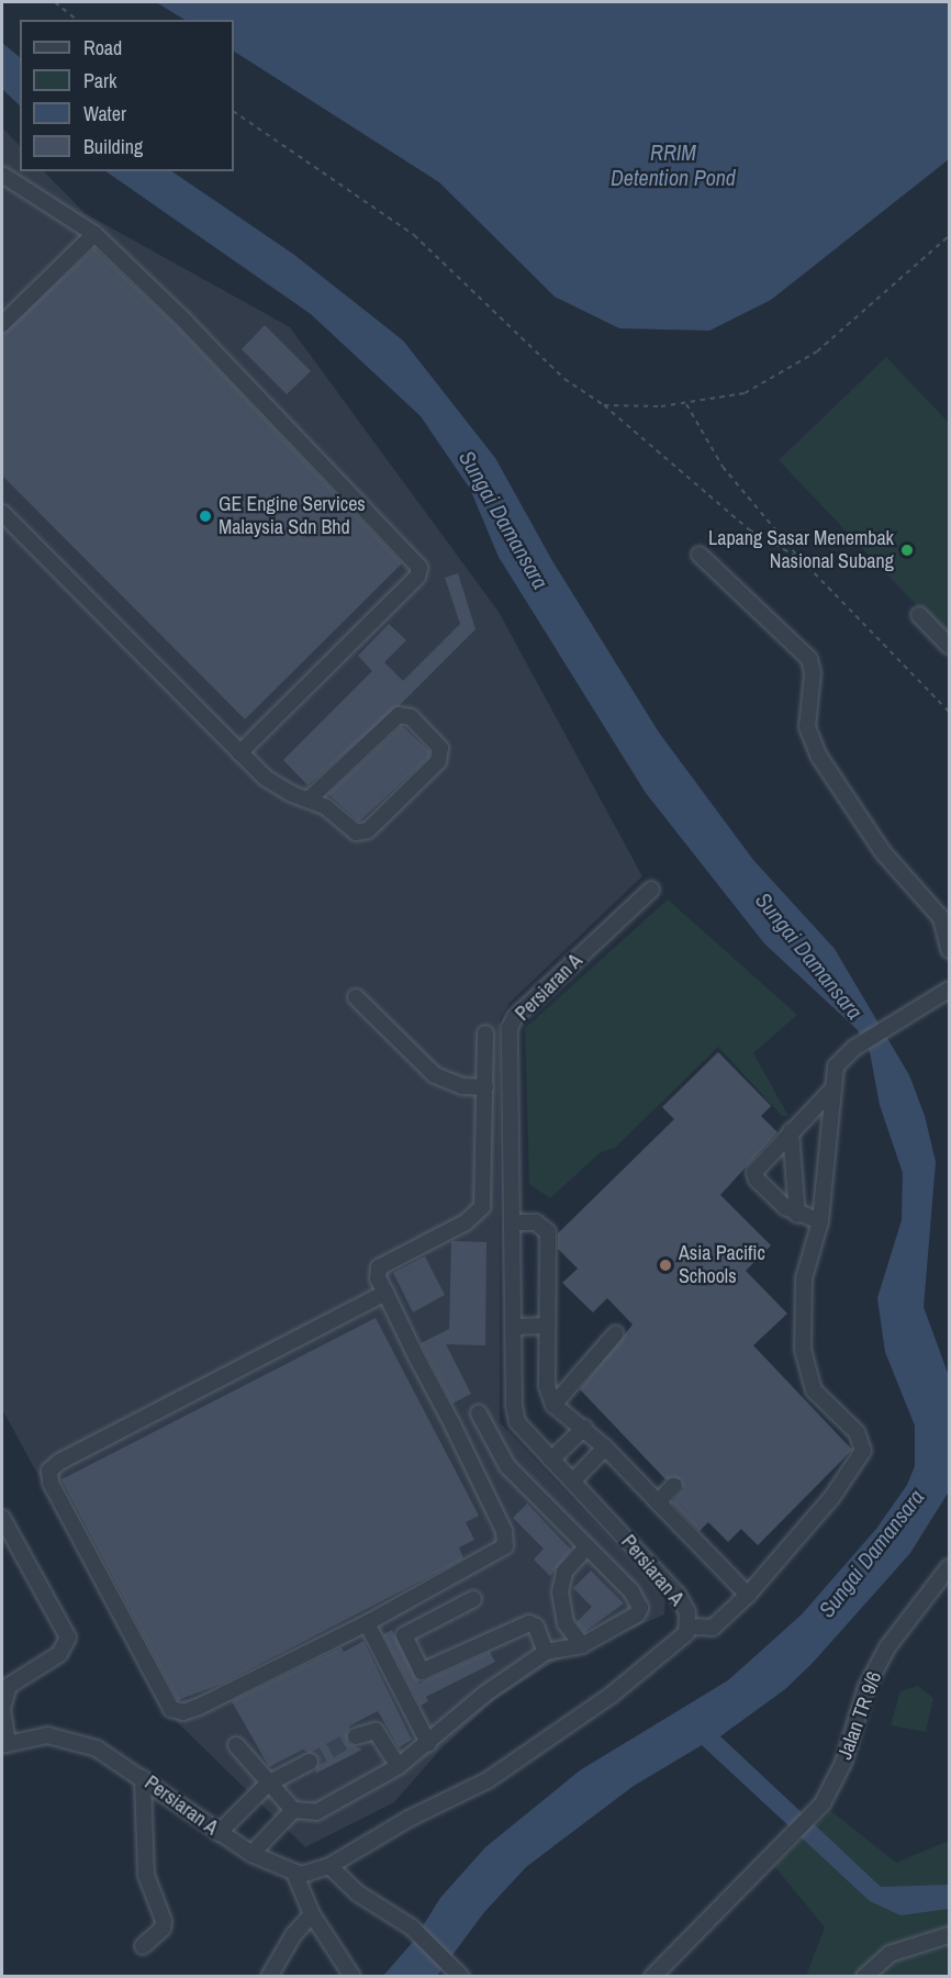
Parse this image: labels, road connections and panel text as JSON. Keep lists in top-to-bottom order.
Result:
{
  "streets": {
    "street": ["Persiaran A", "Jalan TR 9/6"]
  },
  "water": ["RRIM Detention Pond", "Sungai Damansara"],
  "places": ["GE Engine Services Malaysia Sdn Bhd", "Lapang Sasar Menembak Nasional Subang", "Asia Pacific Schools"],
  "legend": [
    "Road",
    "Park",
    "Water",
    "Building"
  ]
}
